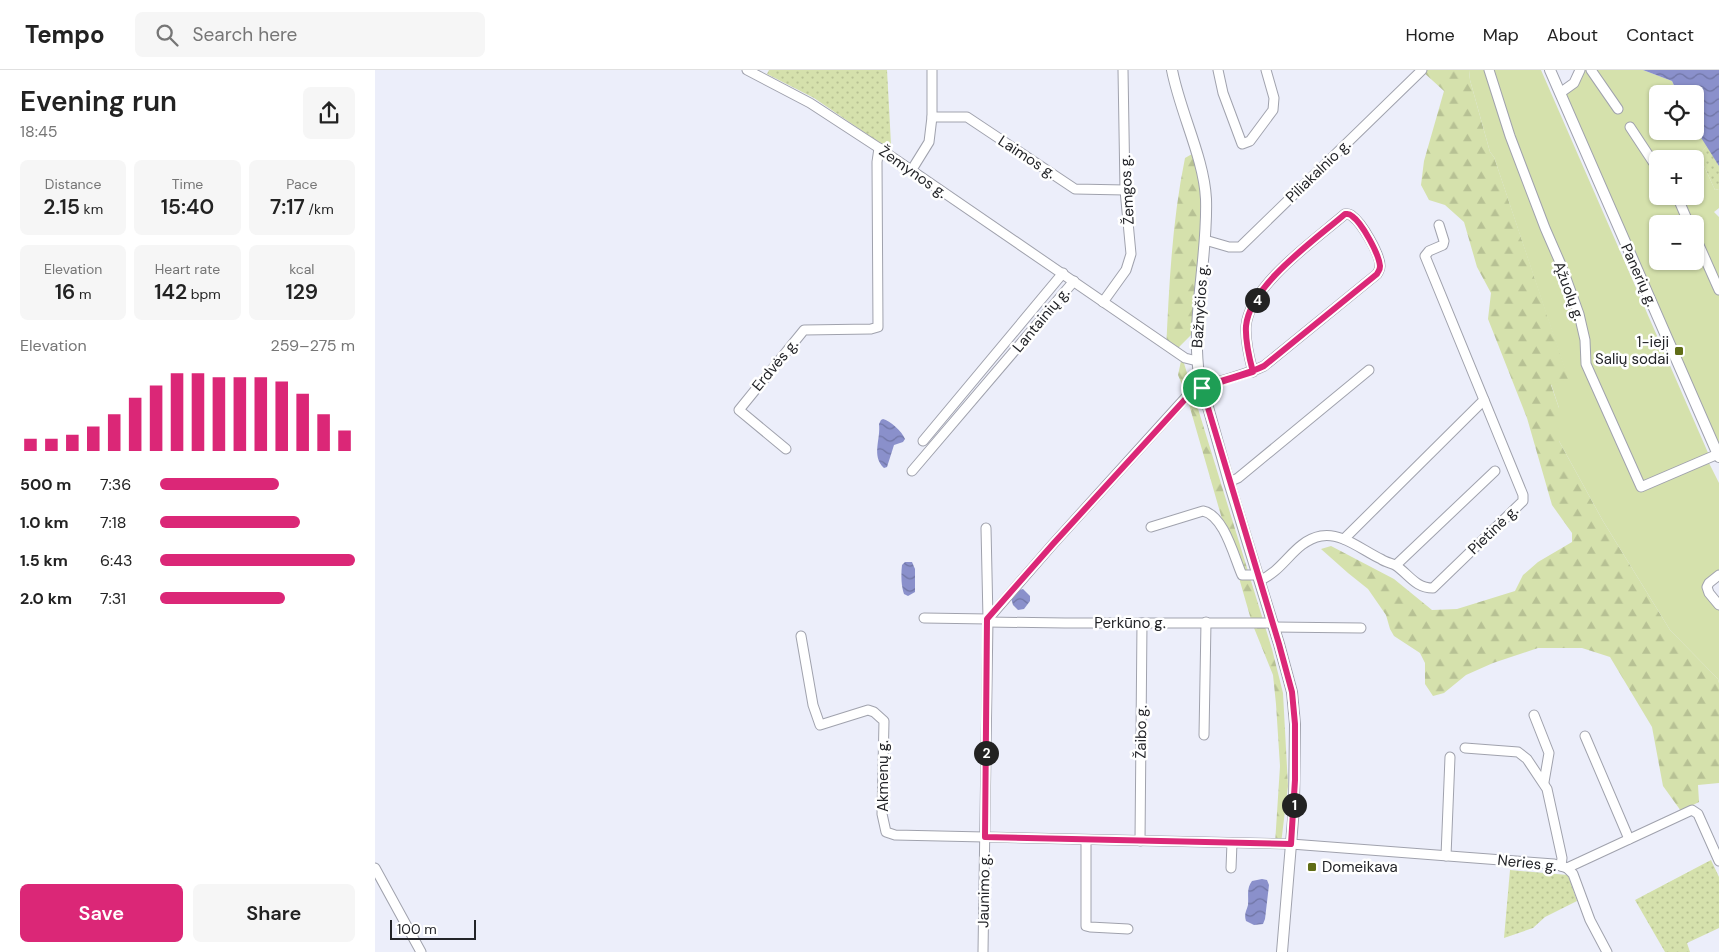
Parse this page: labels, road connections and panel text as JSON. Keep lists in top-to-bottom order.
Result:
{
  "streets": {
    "main road": ["Panerių g.", "Bažnyčios g."],
    "street": [
      "Laimos g.",
      "Piliakalnio g.",
      "Žemynos g.",
      "Žemgos g.",
      "Ąžuolų g.",
      "Lantainių g.",
      "Erdvės g.",
      "Pietinė g.",
      "Perkūno g.",
      "Žaibo g.",
      "Akmenų g.",
      "Neries g.",
      "Jaunimo g."
    ]
  },
  "crossings": [
    ["Laimos g.", "Žemgos g."],
    ["Piliakalnio g.", "Bažnyčios g."],
    ["Žemynos g.", "Lantainių g."],
    ["Žemynos g.", "Erdvės g."],
    ["Žemgos g.", "Lantainių g."],
    ["Panerių g.", "Ąžuolų g."],
    ["Bažnyčios g.", "Lantainių g."],
    ["Bažnyčios g.", "Pietinė g."],
    ["Bažnyčios g.", "Perkūno g."],
    ["Bažnyčios g.", "Neries g."],
    ["Perkūno g.", "Žaibo g."],
    ["Perkūno g.", "Jaunimo g."],
    ["Žaibo g.", "Neries g."],
    ["Akmenų g.", "Neries g."],
    ["Akmenų g.", "Jaunimo g."],
    ["Neries g.", "Jaunimo g."]
  ],
  "places": {
    "transit": ["1-ieji Salių sodai", "Domeikava"]
  },
  "scale_bar": "100 m",
  "page": {
    "header": "Tempo",
    "search": "Search here",
    "nav": [
      "Home",
      "Map",
      "About",
      "Contact"
    ],
    "heading": ["Evening run", "18:45"],
    "map_buttons": ["+", "−"],
    "stats": [
      ["Distance", "2.15 km"],
      ["Time", "15:40"],
      ["Pace", "7:17 /km"],
      ["Elevation", "16 m"],
      ["Heart rate", "142 bpm"],
      ["kcal", "129"]
    ],
    "pins": ["4", "2", "1"],
    "chart": ["Elevation", "259–275 m"],
    "list": [
      {
        "name": "500 m",
        "note": "7:36"
      },
      {
        "name": "1.0 km",
        "note": "7:18"
      },
      {
        "name": "1.5 km",
        "note": "6:43"
      },
      {
        "name": "2.0 km",
        "note": "7:31"
      }
    ],
    "buttons": ["Save", "Share"],
    "scale": "100 m"
  }
}
